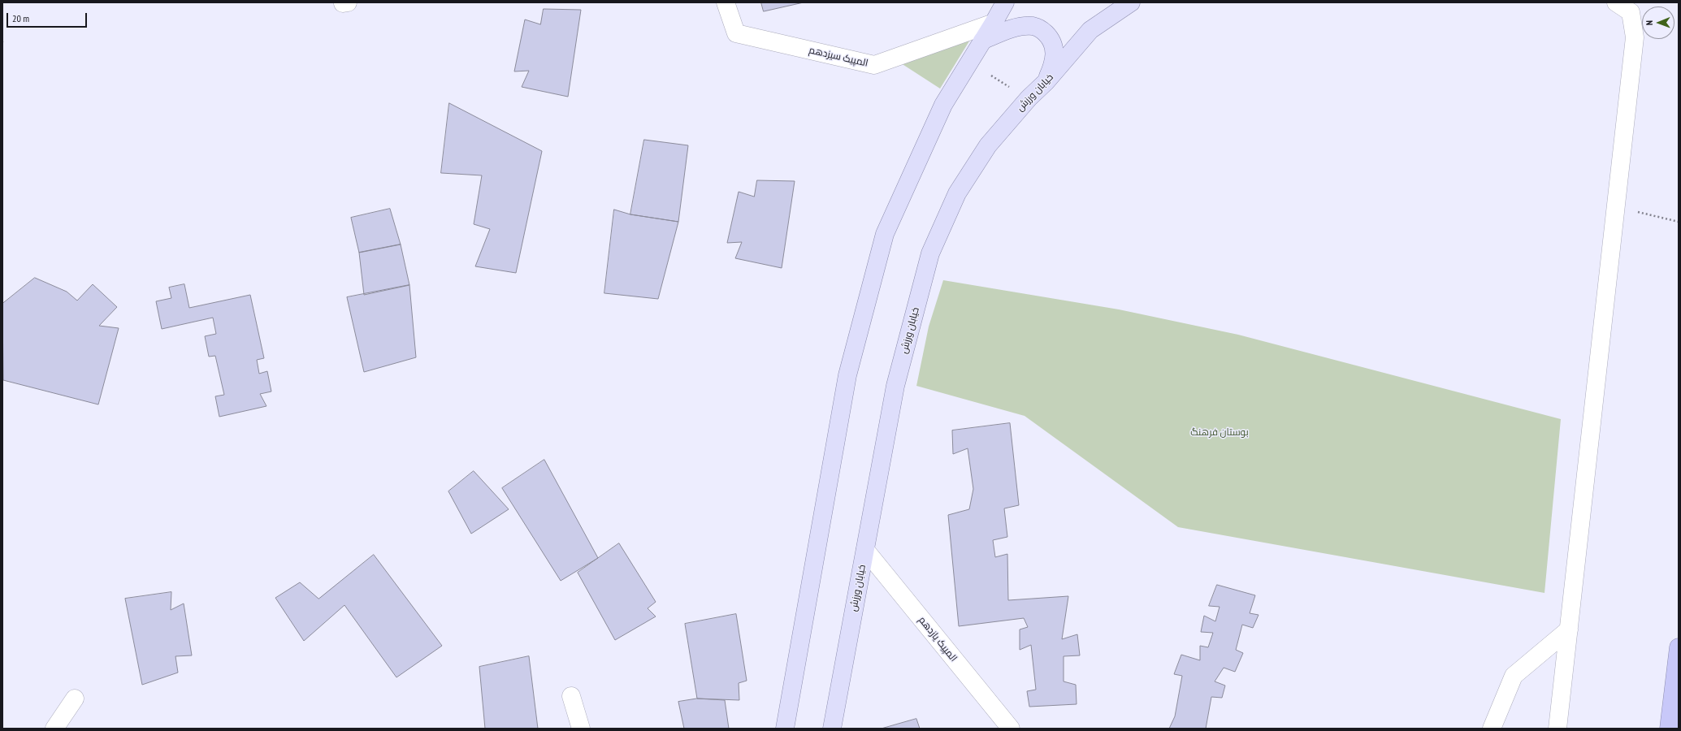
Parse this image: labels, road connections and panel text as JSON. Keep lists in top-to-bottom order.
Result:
{
  "streets": {
    "main road": ["خیابان ورزش"],
    "street": ["المپیک سیزدهم", "المپیک یازدهم"]
  },
  "crossings": [
    ["خیابان ورزش", "المپیک یازدهم"]
  ],
  "parks": ["بوستان فرهنگ"],
  "scale_bar": "20 m",
  "north": "left"
}
